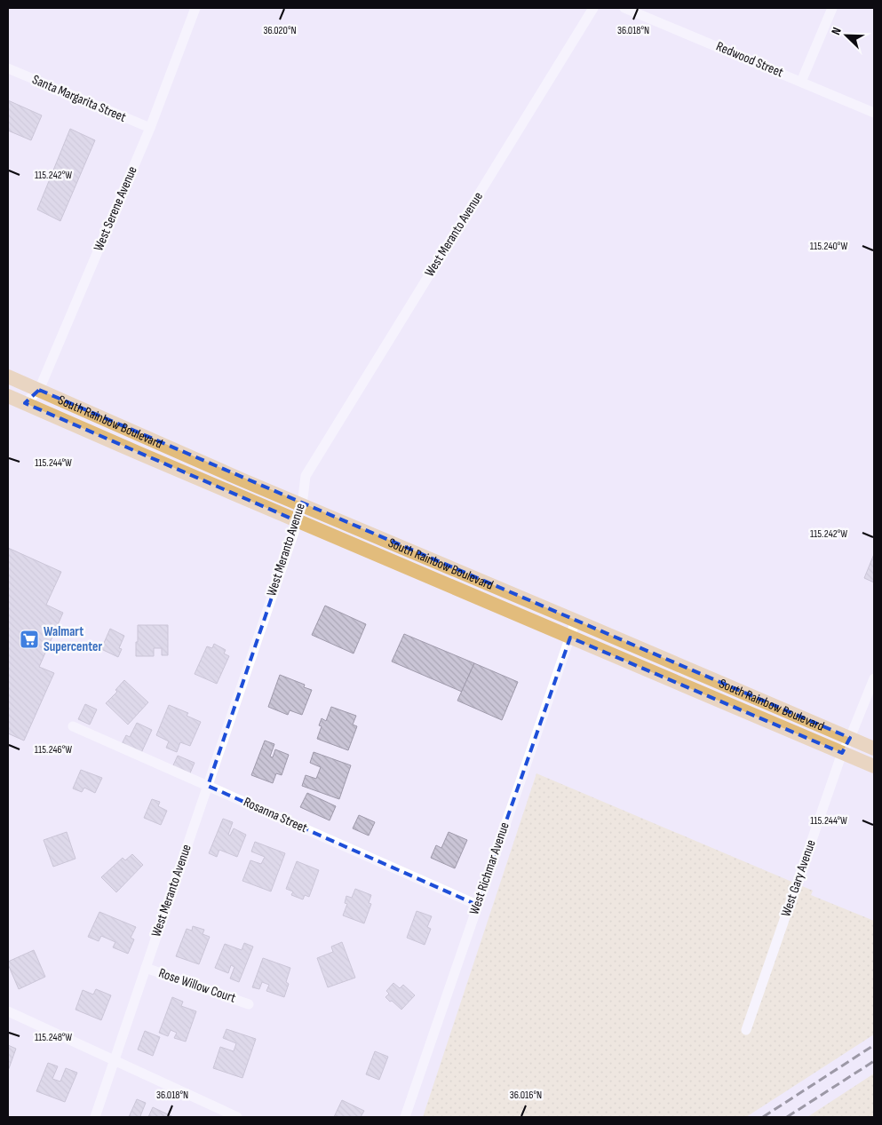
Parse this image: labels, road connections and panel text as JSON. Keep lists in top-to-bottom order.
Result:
{
  "streets": {
    "main road": ["South Rainbow Boulevard"],
    "street": [
      "Redwood Street",
      "Santa Margarita Street",
      "West Serene Avenue",
      "West Meranto Avenue",
      "Rosanna Street",
      "West Richmar Avenue",
      "West Gary Avenue",
      "Rose Willow Court"
    ]
  },
  "crossings": [
    ["Santa Margarita Street", "West Serene Avenue"],
    ["West Serene Avenue", "South Rainbow Boulevard"],
    ["West Meranto Avenue", "South Rainbow Boulevard"],
    ["West Meranto Avenue", "Rosanna Street"],
    ["West Meranto Avenue", "Rose Willow Court"],
    ["South Rainbow Boulevard", "West Richmar Avenue"],
    ["South Rainbow Boulevard", "West Gary Avenue"],
    ["Rosanna Street", "West Richmar Avenue"]
  ],
  "places": {
    "supermarket": ["Walmart Supercenter"]
  },
  "north": "top left",
  "coordinates": [
    "36.020°N",
    "36.018°N",
    "115.242°W",
    "115.240°W",
    "115.244°W",
    "115.246°W",
    "115.248°W",
    "36.016°N"
  ]
}
